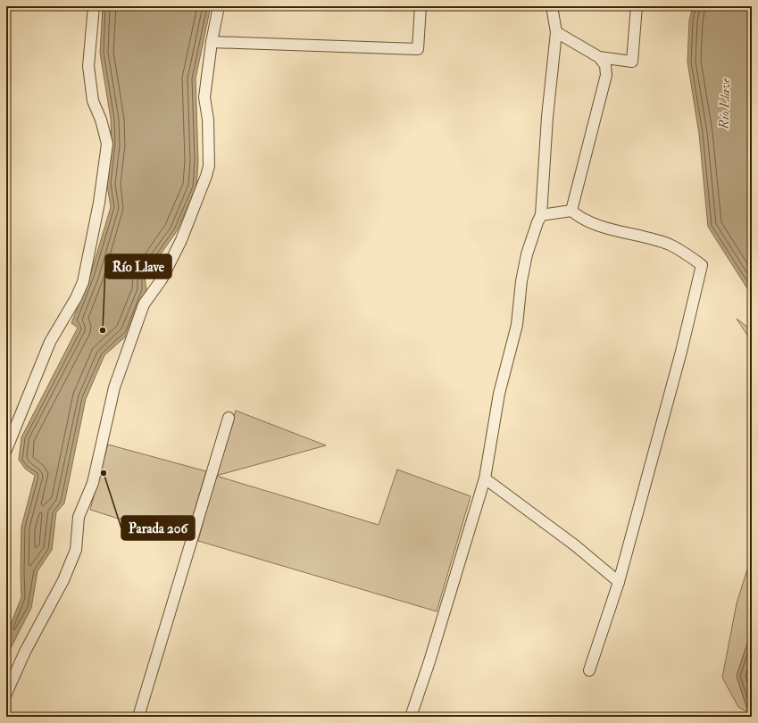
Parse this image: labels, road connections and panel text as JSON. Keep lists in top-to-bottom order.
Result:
{
  "water": ["Río Llave"],
  "places": ["Río Llave", "Parada 206"]
}
